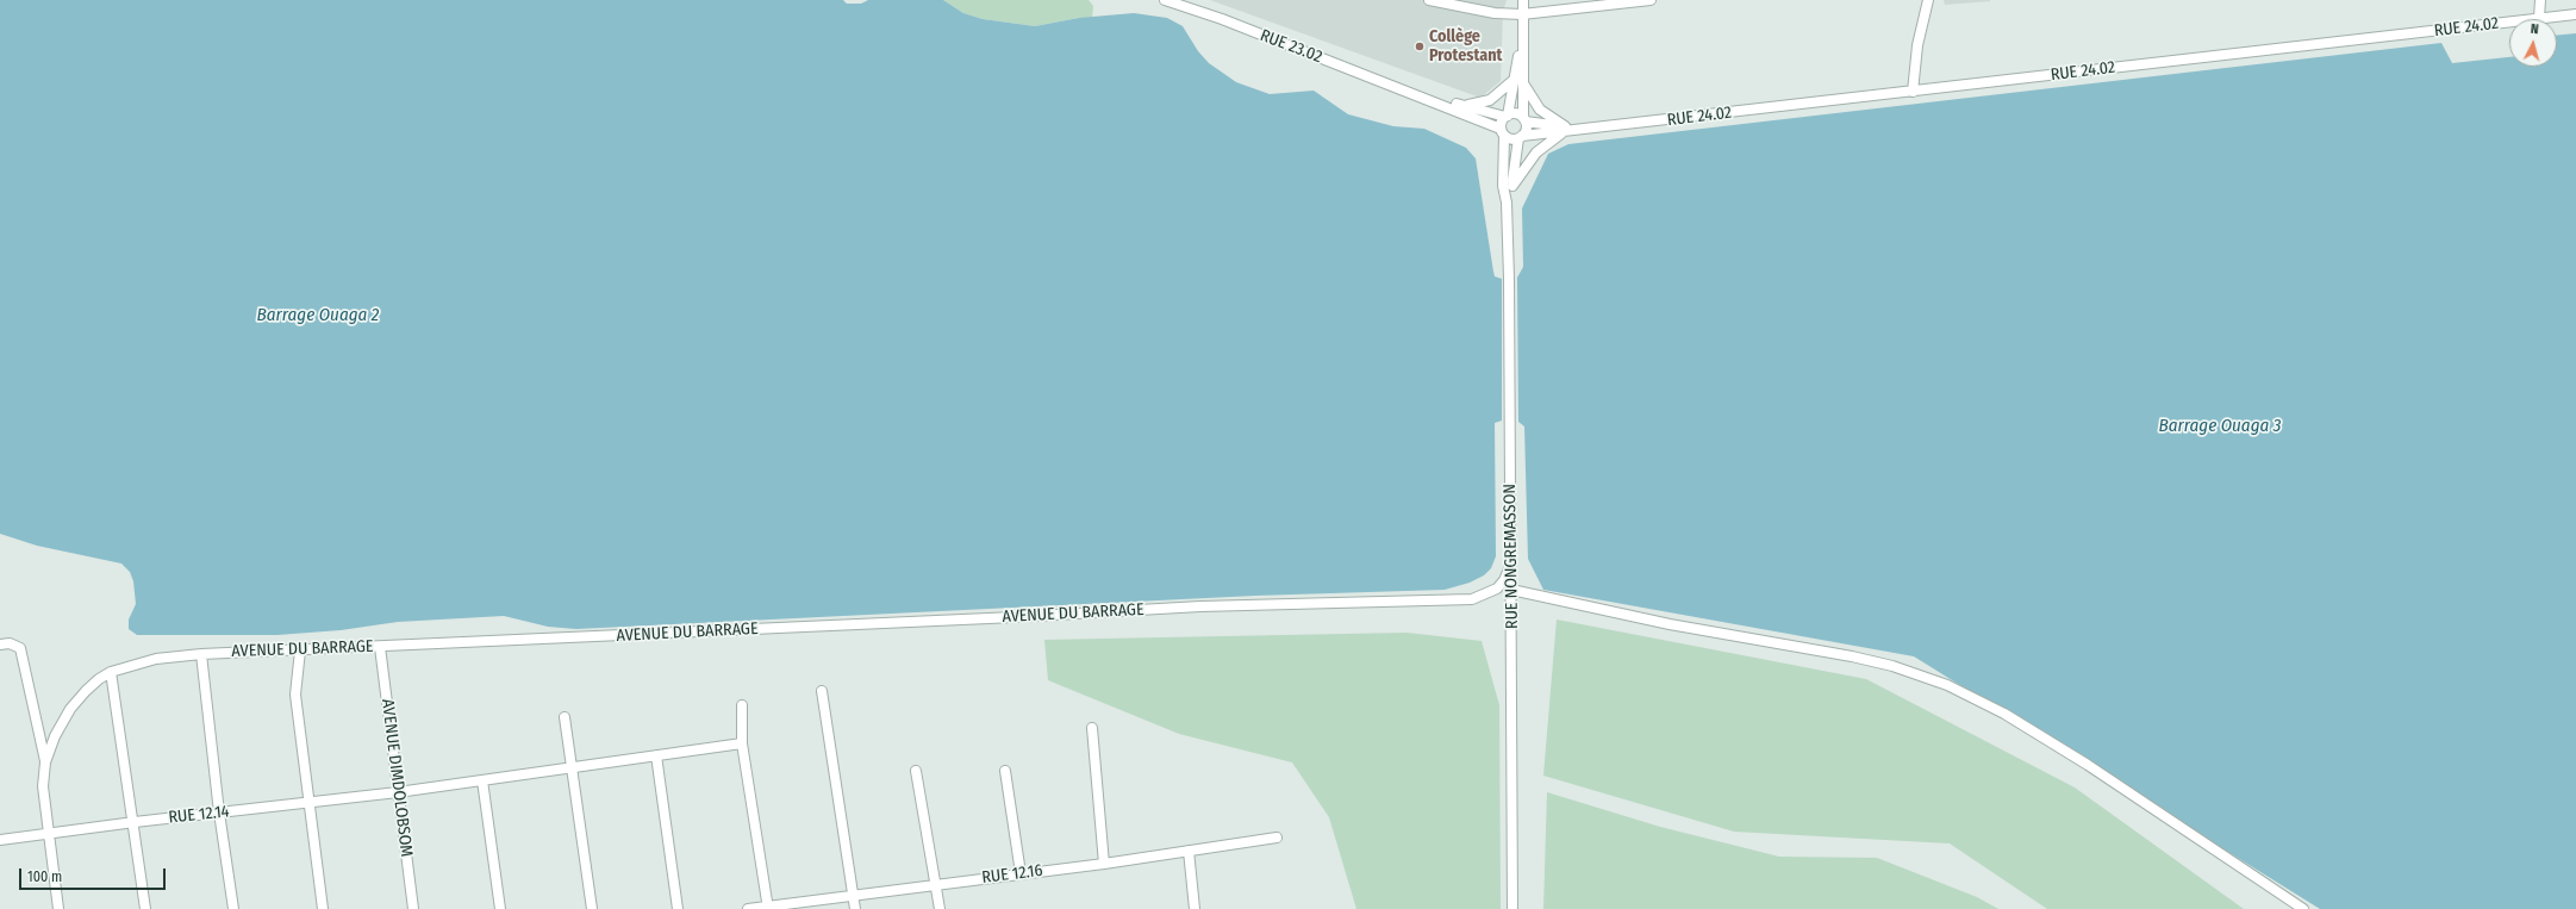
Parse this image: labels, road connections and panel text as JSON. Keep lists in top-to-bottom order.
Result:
{
  "streets": {
    "street": [
      "RUE 24.02",
      "RUE 23.02",
      "RUE NONGREMASSON",
      "AVENUE DU BARRAGE",
      "AVENUE DIMDOLOBSOM",
      "RUE 12.14",
      "RUE 12.16"
    ]
  },
  "crossings": [
    ["RUE 24.02", "RUE 23.02"],
    ["RUE 24.02", "RUE NONGREMASSON"],
    ["RUE 23.02", "RUE NONGREMASSON"],
    ["RUE NONGREMASSON", "AVENUE DU BARRAGE"],
    ["AVENUE DU BARRAGE", "AVENUE DIMDOLOBSOM"],
    ["AVENUE DU BARRAGE", "RUE 12.14"],
    ["AVENUE DIMDOLOBSOM", "RUE 12.14"]
  ],
  "water": ["Barrage Ouaga 2", "Barrage Ouaga 3"],
  "places": ["Collège Protestant"],
  "scale_bar": "100 m",
  "north": "top"
}
